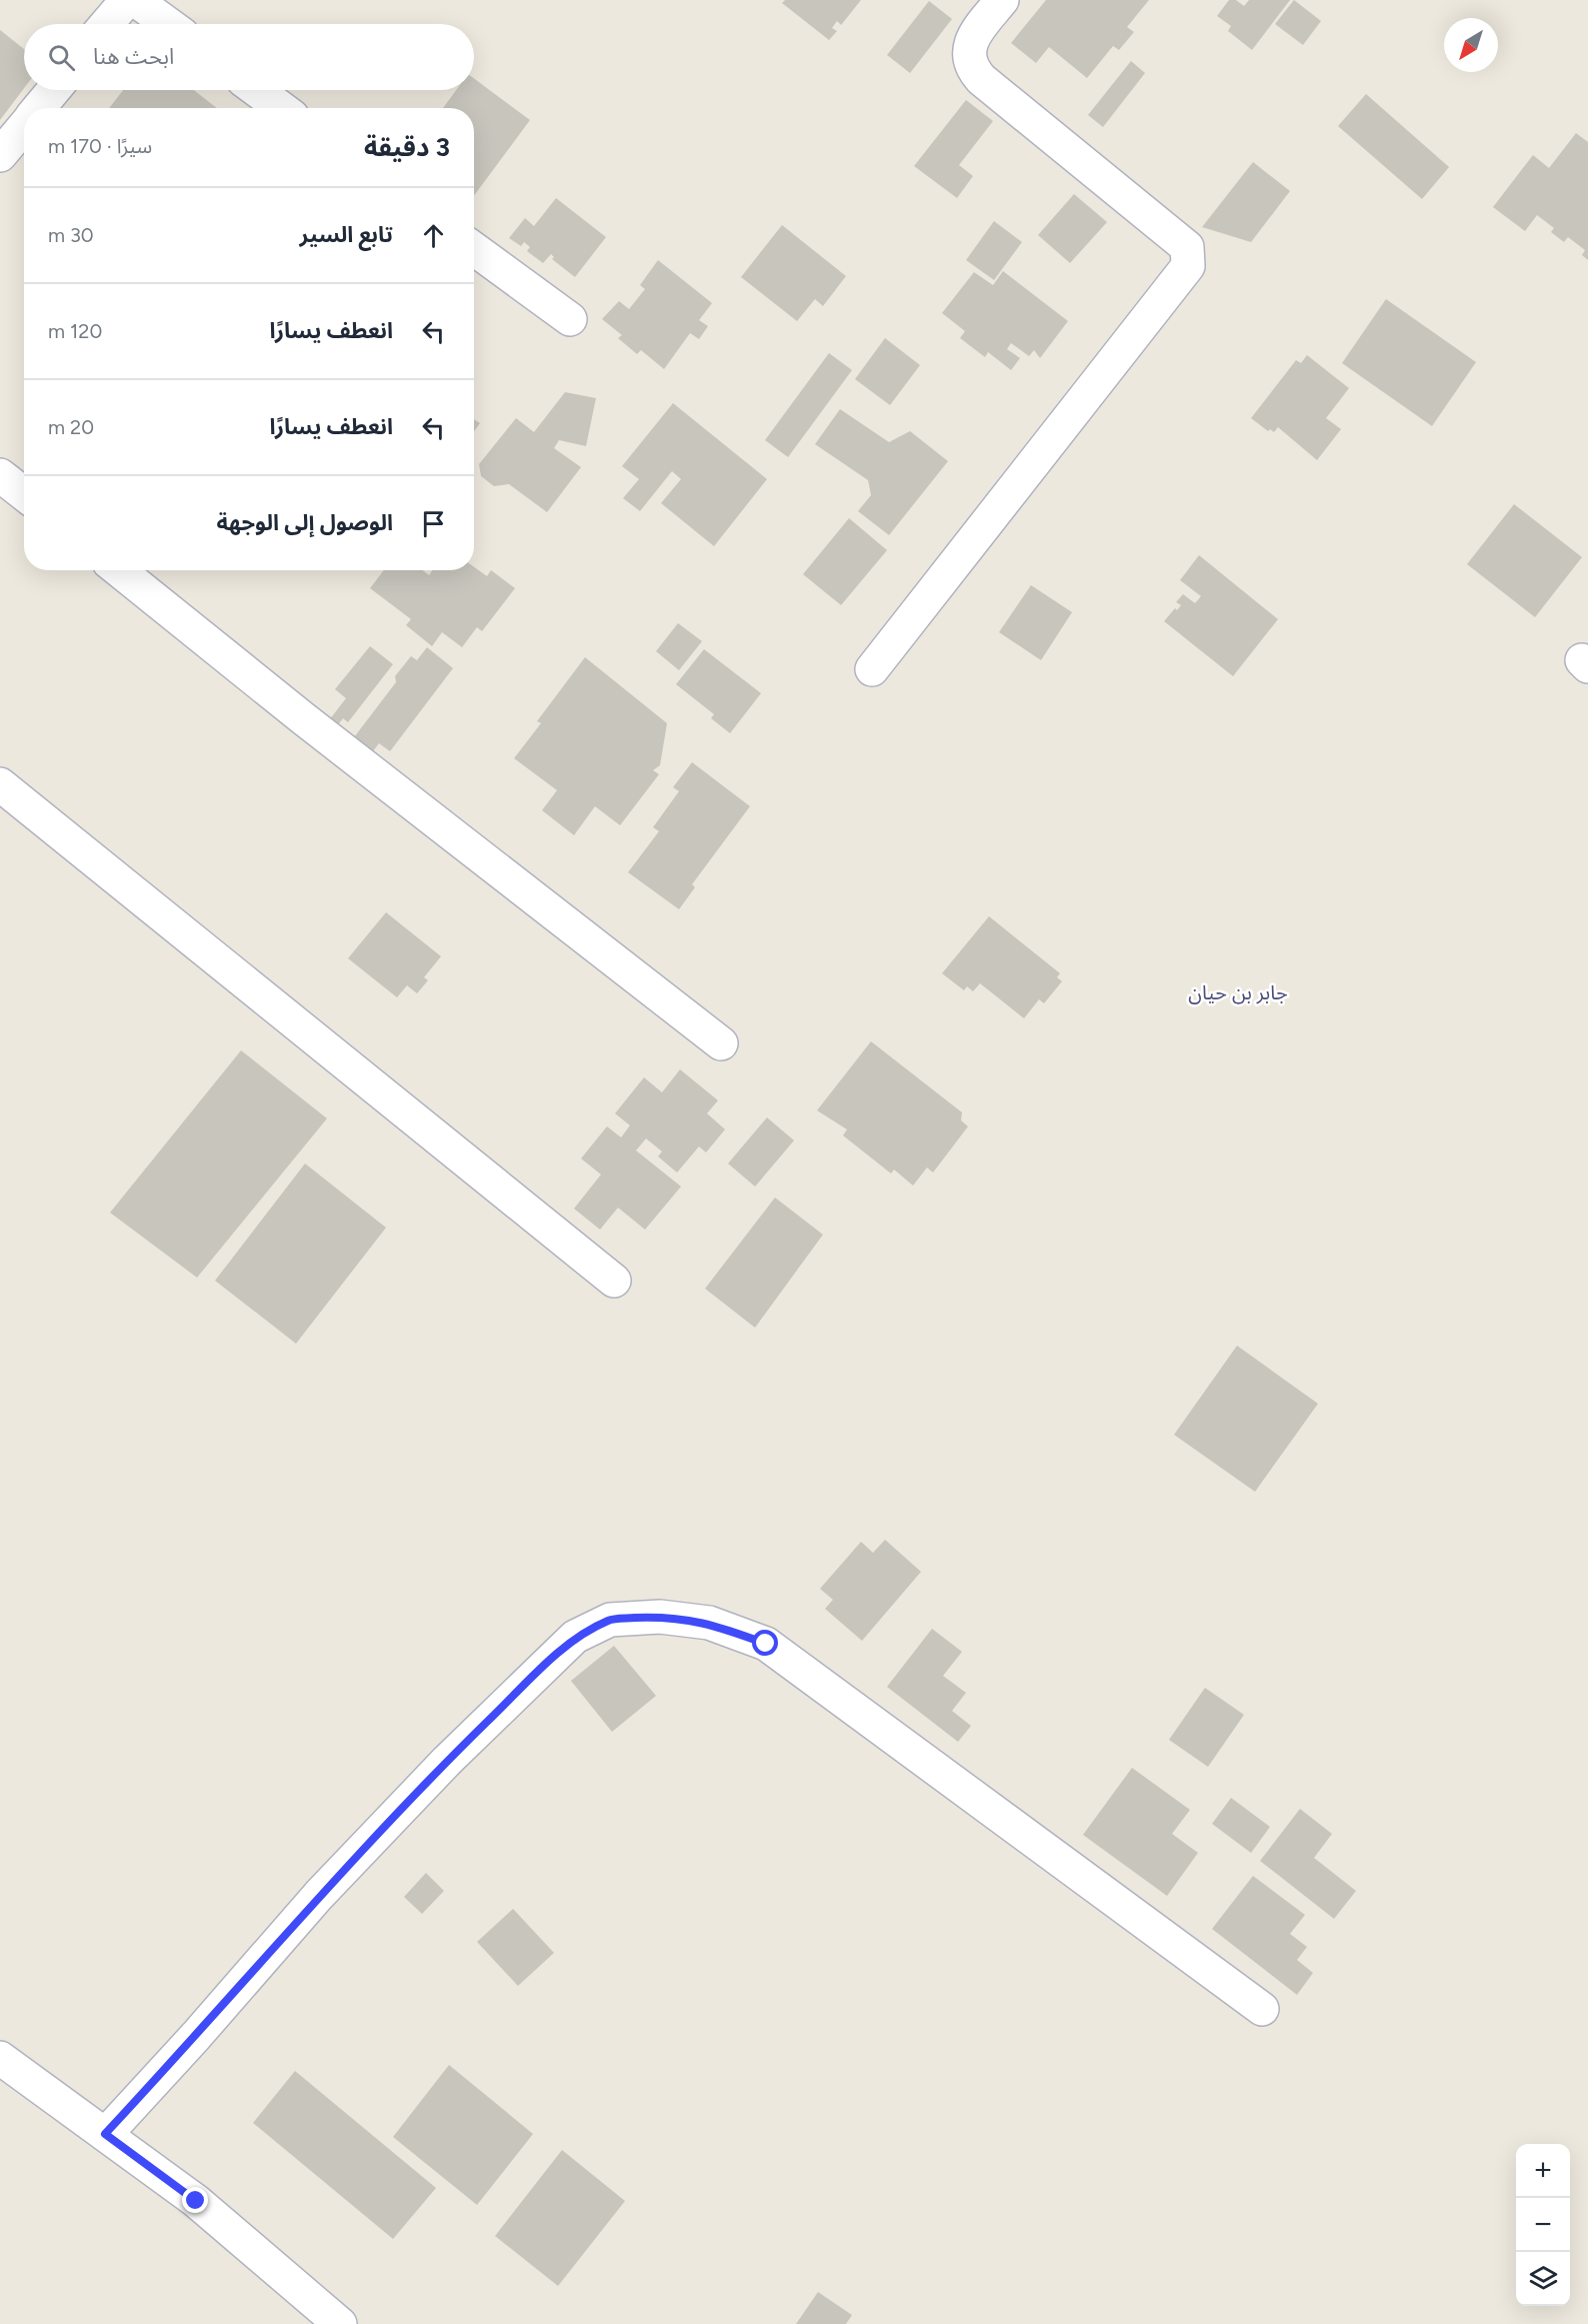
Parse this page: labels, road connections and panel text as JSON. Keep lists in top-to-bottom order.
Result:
{
  "districts": ["جابر بن حيان"],
  "north": "bottom left",
  "page": {
    "search": "ابحث هنا",
    "heading": ["3 دقيقة", "سيرًا · 170 m"],
    "list": [
      ["تابع السير", "30 m"],
      ["انعطف يسارًا", "120 m"],
      ["انعطف يسارًا", "20 m"],
      "الوصول إلى الوجهة"
    ],
    "map_buttons": ["+", "−"]
  }
}
